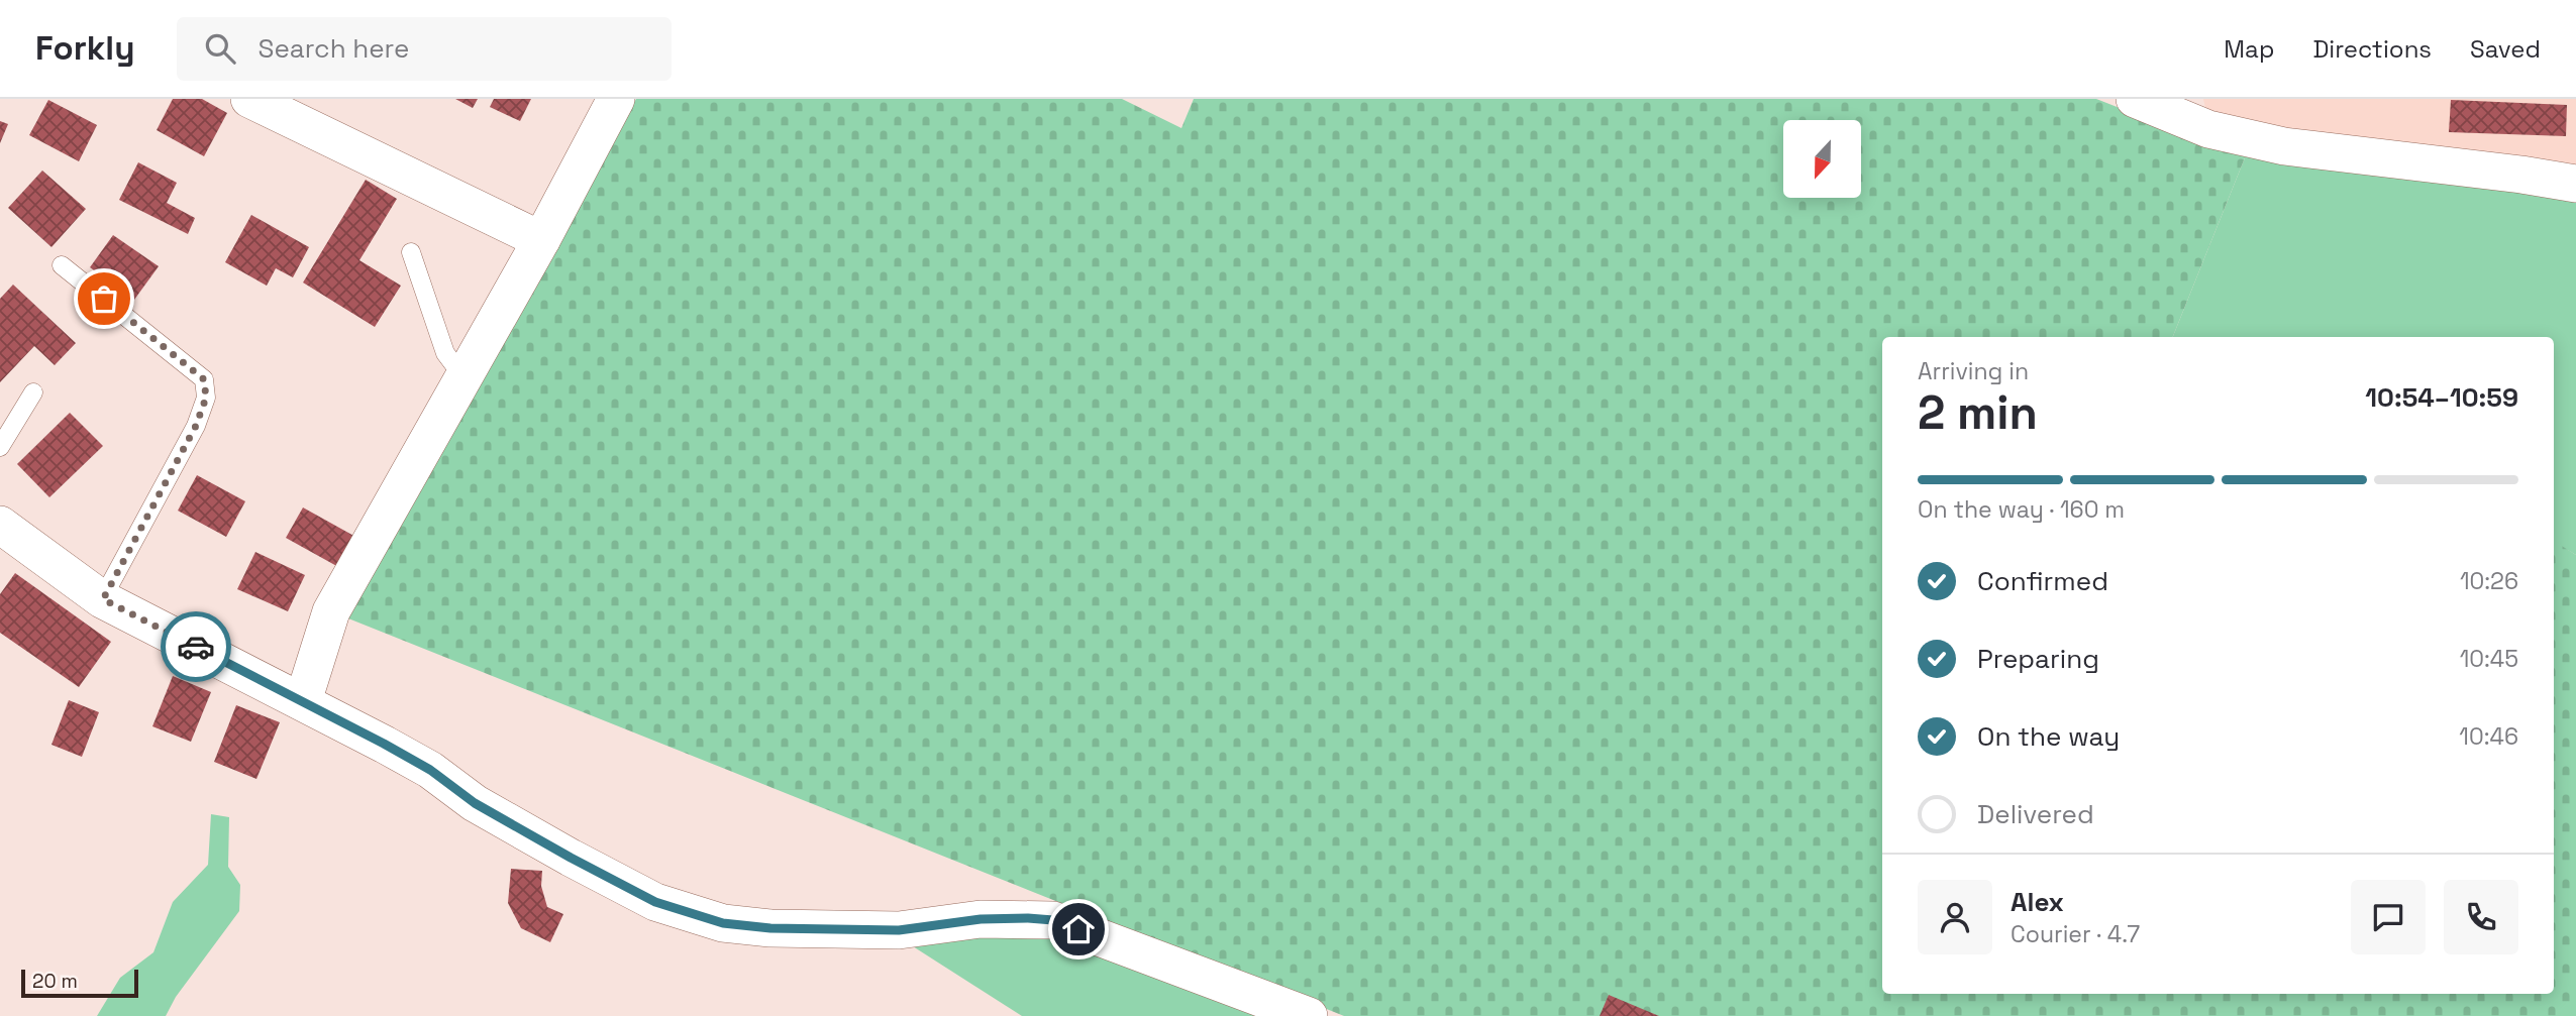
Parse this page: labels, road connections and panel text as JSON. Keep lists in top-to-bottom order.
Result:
{
  "scale_bar": "20 m",
  "north": "bottom",
  "page": {
    "header": "Forkly",
    "search": "Search here",
    "nav": ["Map", "Directions", "Saved"],
    "heading": ["2 min", "Arriving in", "10:54–10:59"],
    "panel": ["Alex", "Courier · 4.7"],
    "bar": "On the way · 160 m",
    "list": [
      ["Confirmed", "10:26"],
      ["Preparing", "10:45"],
      ["On the way", "10:46"],
      "Delivered"
    ],
    "scale": "20 m"
  }
}
